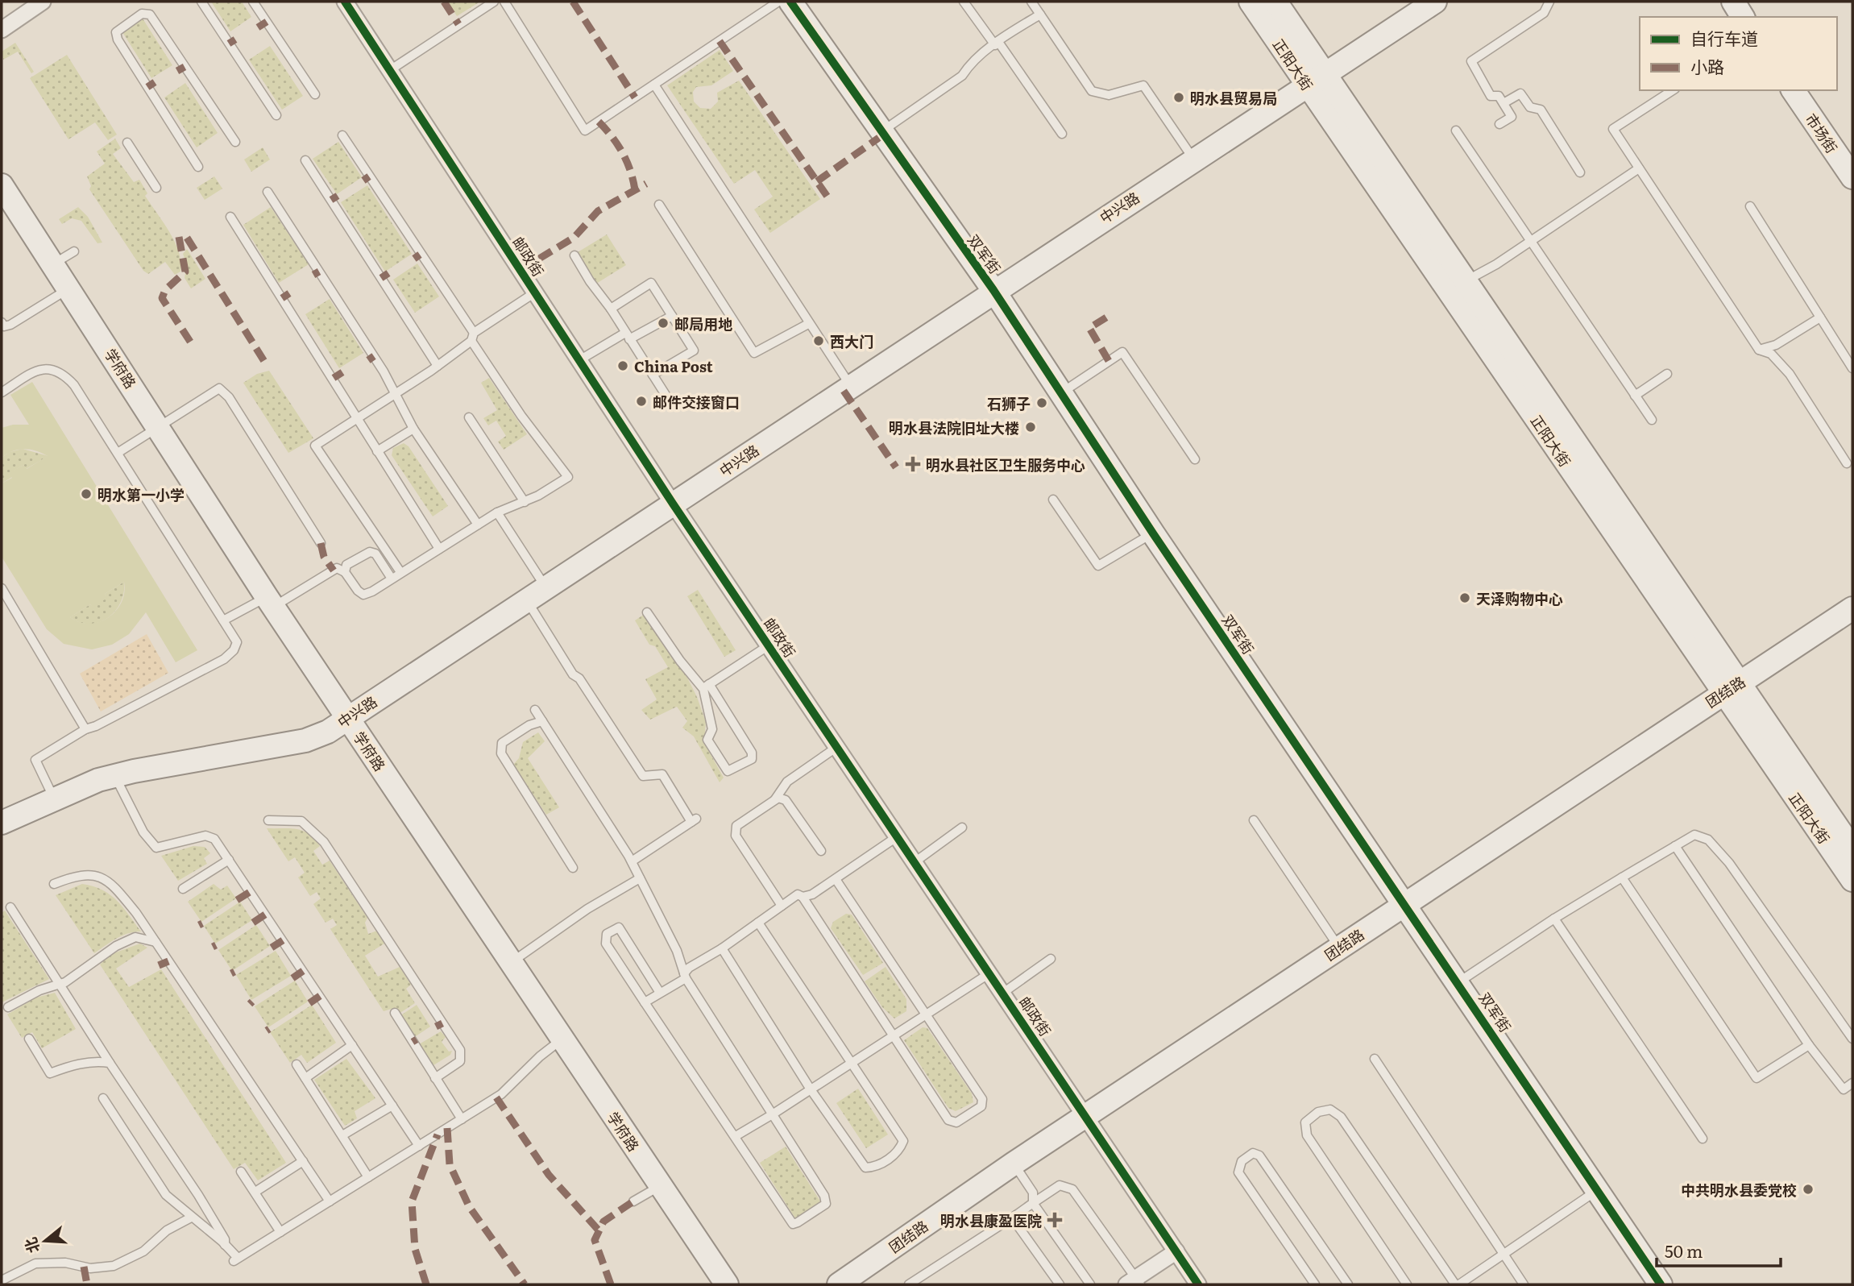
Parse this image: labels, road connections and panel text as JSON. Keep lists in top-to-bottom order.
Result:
{
  "streets": {
    "street": [
      "正阳大街",
      "市场街",
      "中兴路",
      "双军街",
      "邮政街",
      "学府路",
      "团结路"
    ]
  },
  "crossings": [
    ["正阳大街", "中兴路"],
    ["正阳大街", "团结路"],
    ["中兴路", "双军街"],
    ["中兴路", "邮政街"],
    ["中兴路", "学府路"],
    ["双军街", "团结路"],
    ["邮政街", "团结路"]
  ],
  "places": {
    "other": [
      "明水县贸易局",
      "邮局用地",
      "西大门",
      "China Post",
      "邮件交接窗口",
      "石狮子",
      "明水县法院旧址大楼",
      "明水第一小学",
      "天泽购物中心",
      "中共明水县委党校"
    ],
    "health": ["明水县社区卫生服务中心", "明水县康盈医院"]
  },
  "legend": ["自行车道", "小路"],
  "scale_bar": "50 m",
  "north": "left"
}
